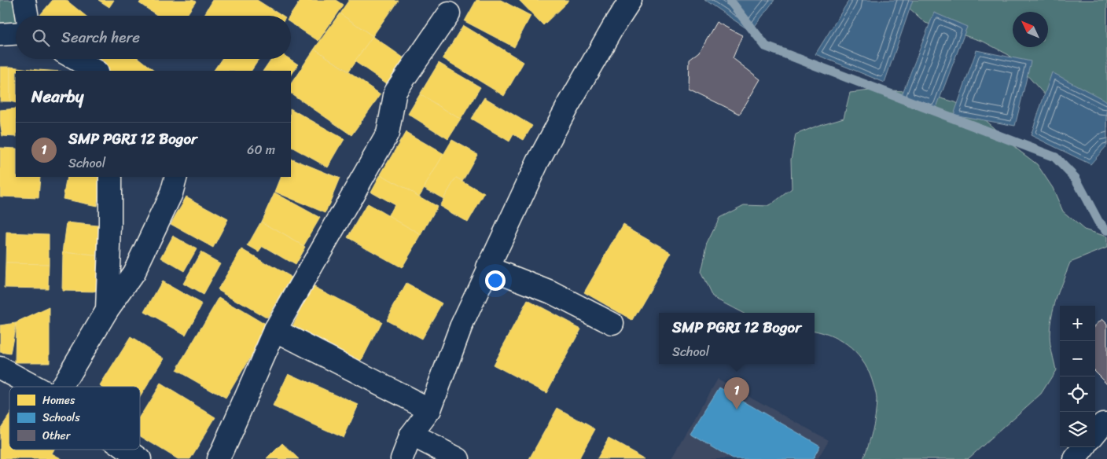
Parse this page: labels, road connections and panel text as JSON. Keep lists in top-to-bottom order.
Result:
{
  "legend": ["Homes", "Schools", "Other"],
  "north": "top left",
  "page": {
    "search": "Search here",
    "heading": "Nearby",
    "list": [
      {
        "mark": "1",
        "name": "SMP PGRI 12 Bogor",
        "note": "School",
        "value": "60 m"
      }
    ],
    "map_buttons": ["+", "−"],
    "popup": ["SMP PGRI 12 Bogor", "School"],
    "pins": "1"
  }
}
